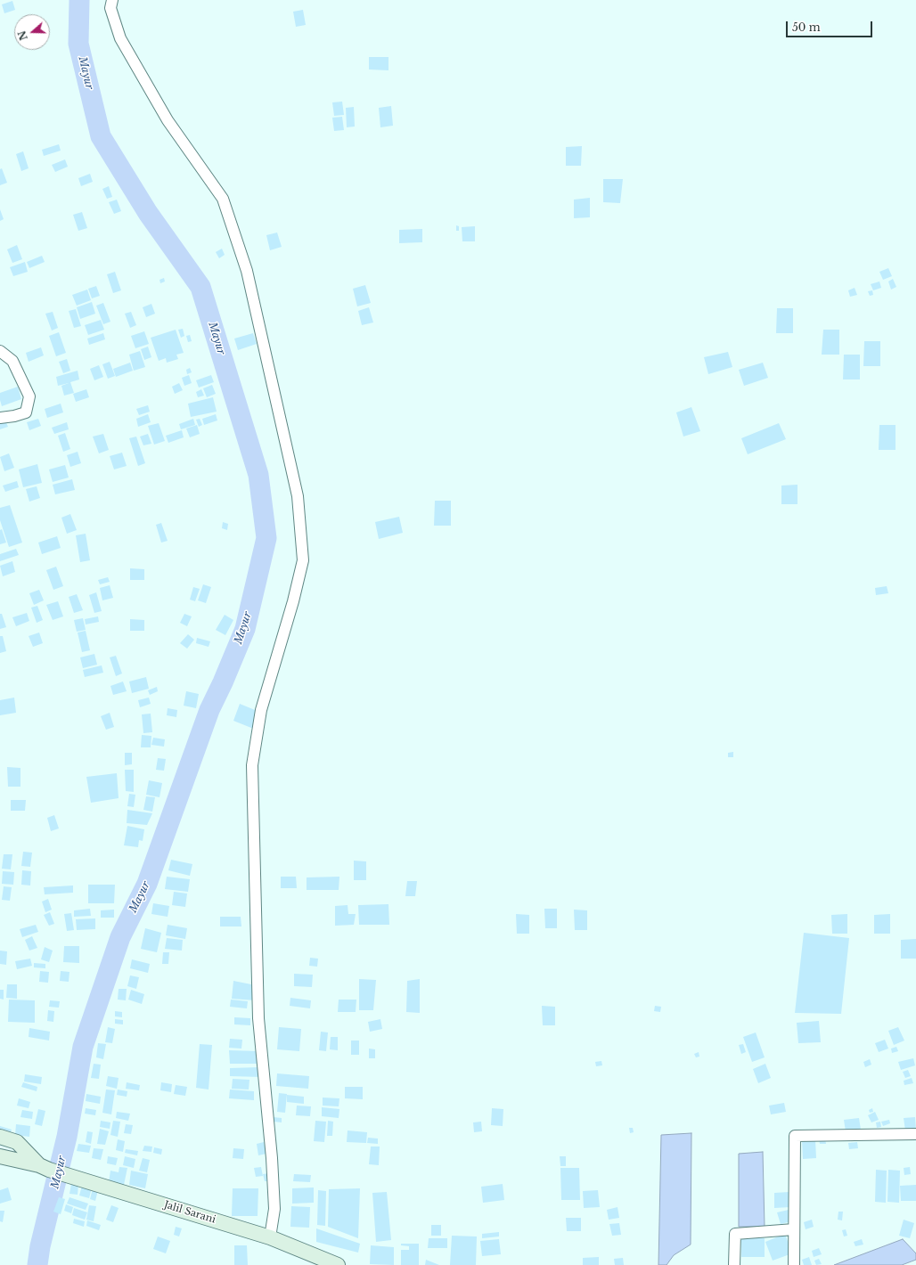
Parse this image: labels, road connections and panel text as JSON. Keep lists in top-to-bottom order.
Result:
{
  "streets": {
    "main road": ["Jalil Sarani"]
  },
  "water": ["Mayur"],
  "scale_bar": "50 m",
  "north": "left"
}
